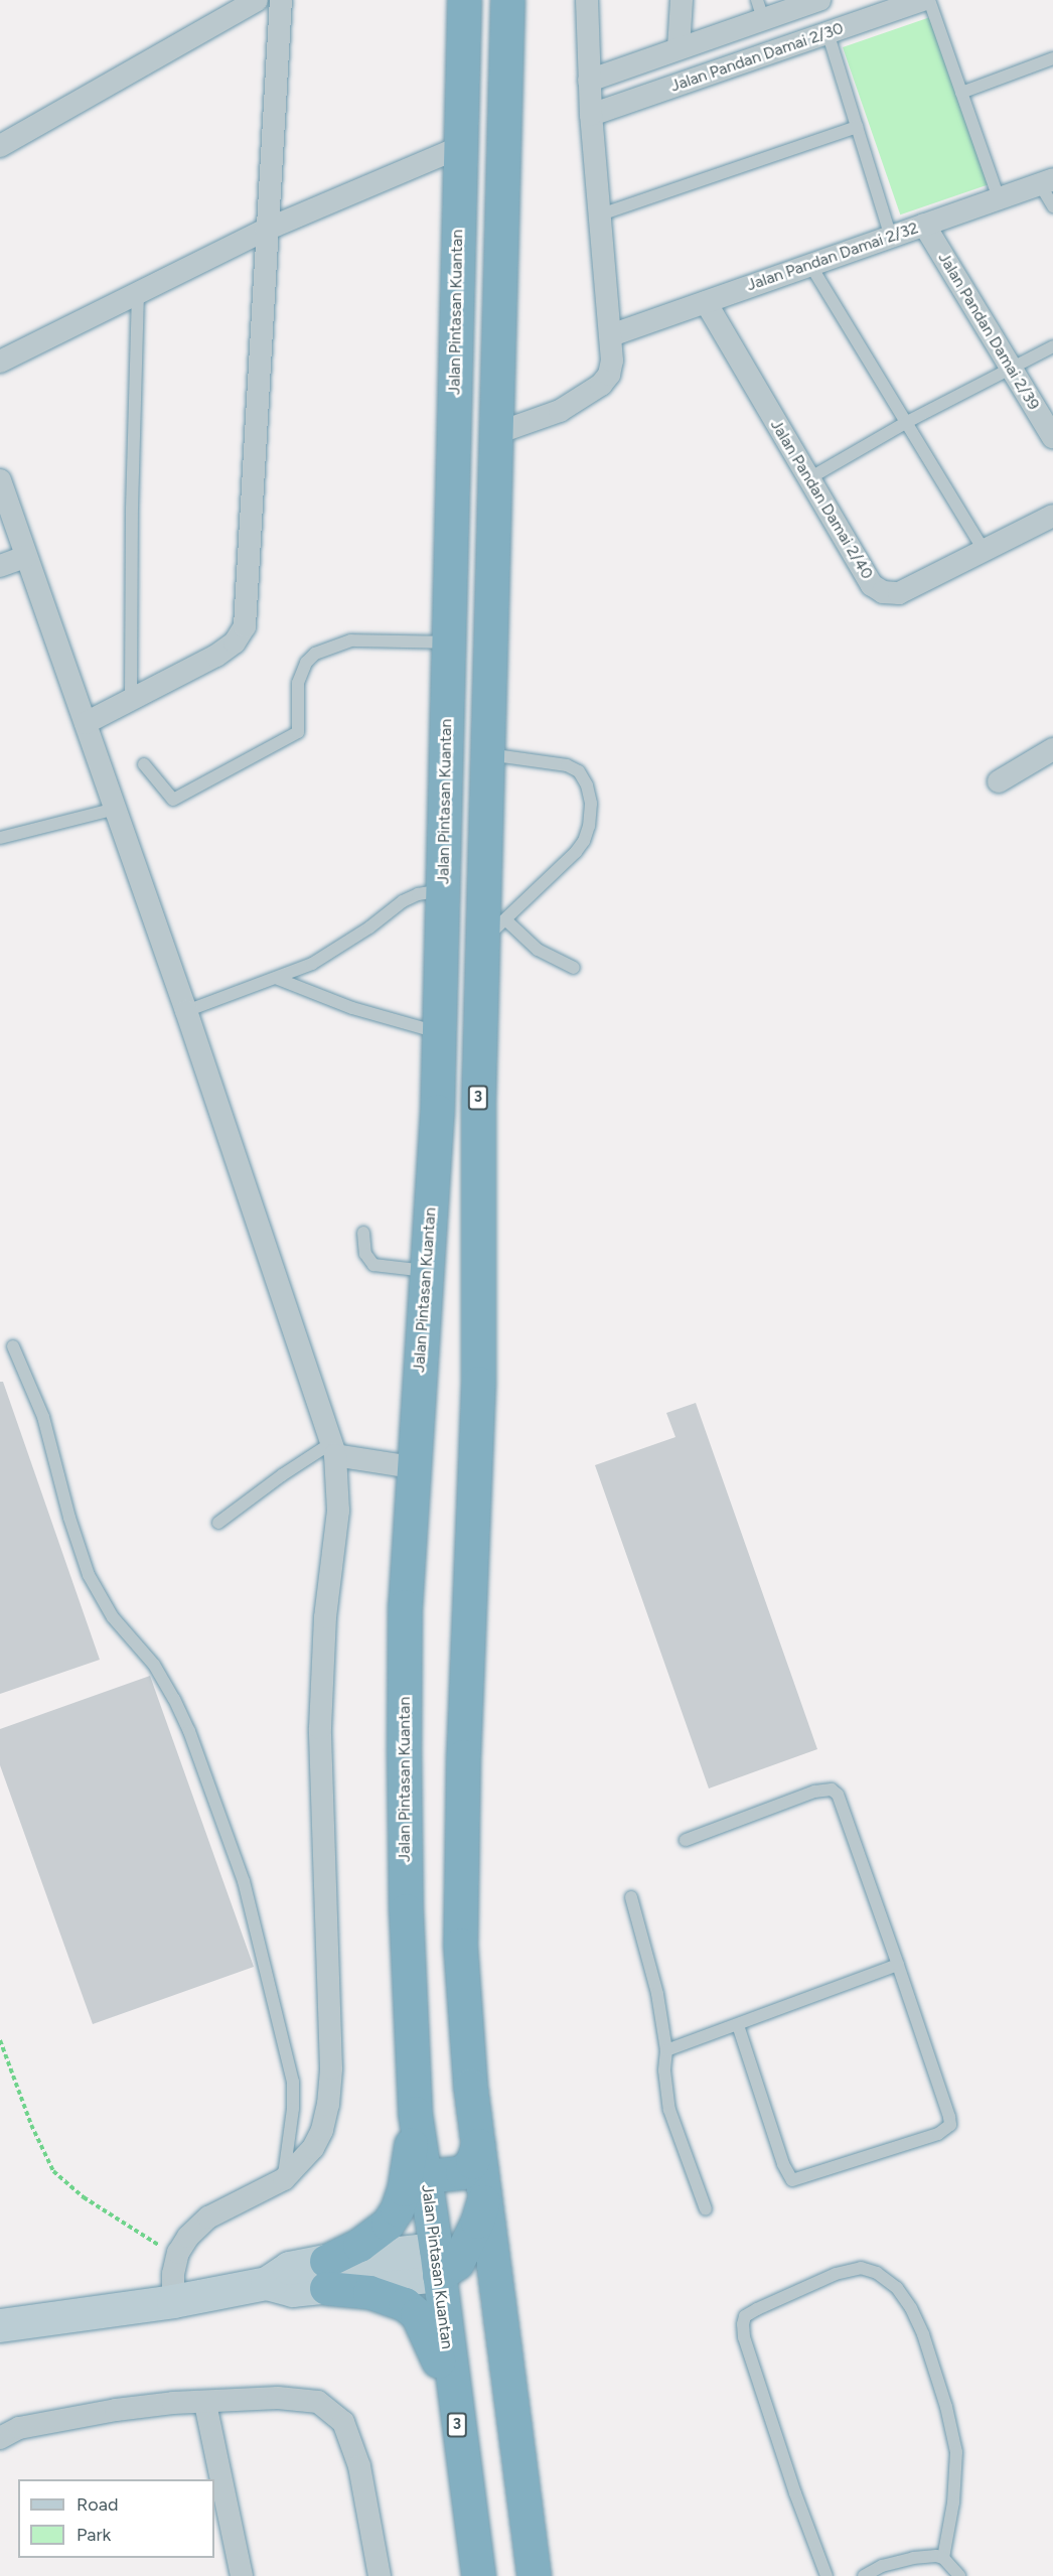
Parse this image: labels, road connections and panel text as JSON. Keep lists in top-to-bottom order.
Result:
{
  "streets": {
    "highway": ["Jalan Pintasan Kuantan", "3"],
    "street": [
      "Jalan Pandan Damai 2/30",
      "Jalan Pandan Damai 2/32",
      "Jalan Pandan Damai 2/39",
      "Jalan Pandan Damai 2/40"
    ]
  },
  "crossings": [
    ["Jalan Pandan Damai 2/32", "Jalan Pandan Damai 2/39"],
    ["Jalan Pandan Damai 2/32", "Jalan Pandan Damai 2/40"]
  ],
  "legend": ["Road", "Park"]
}
